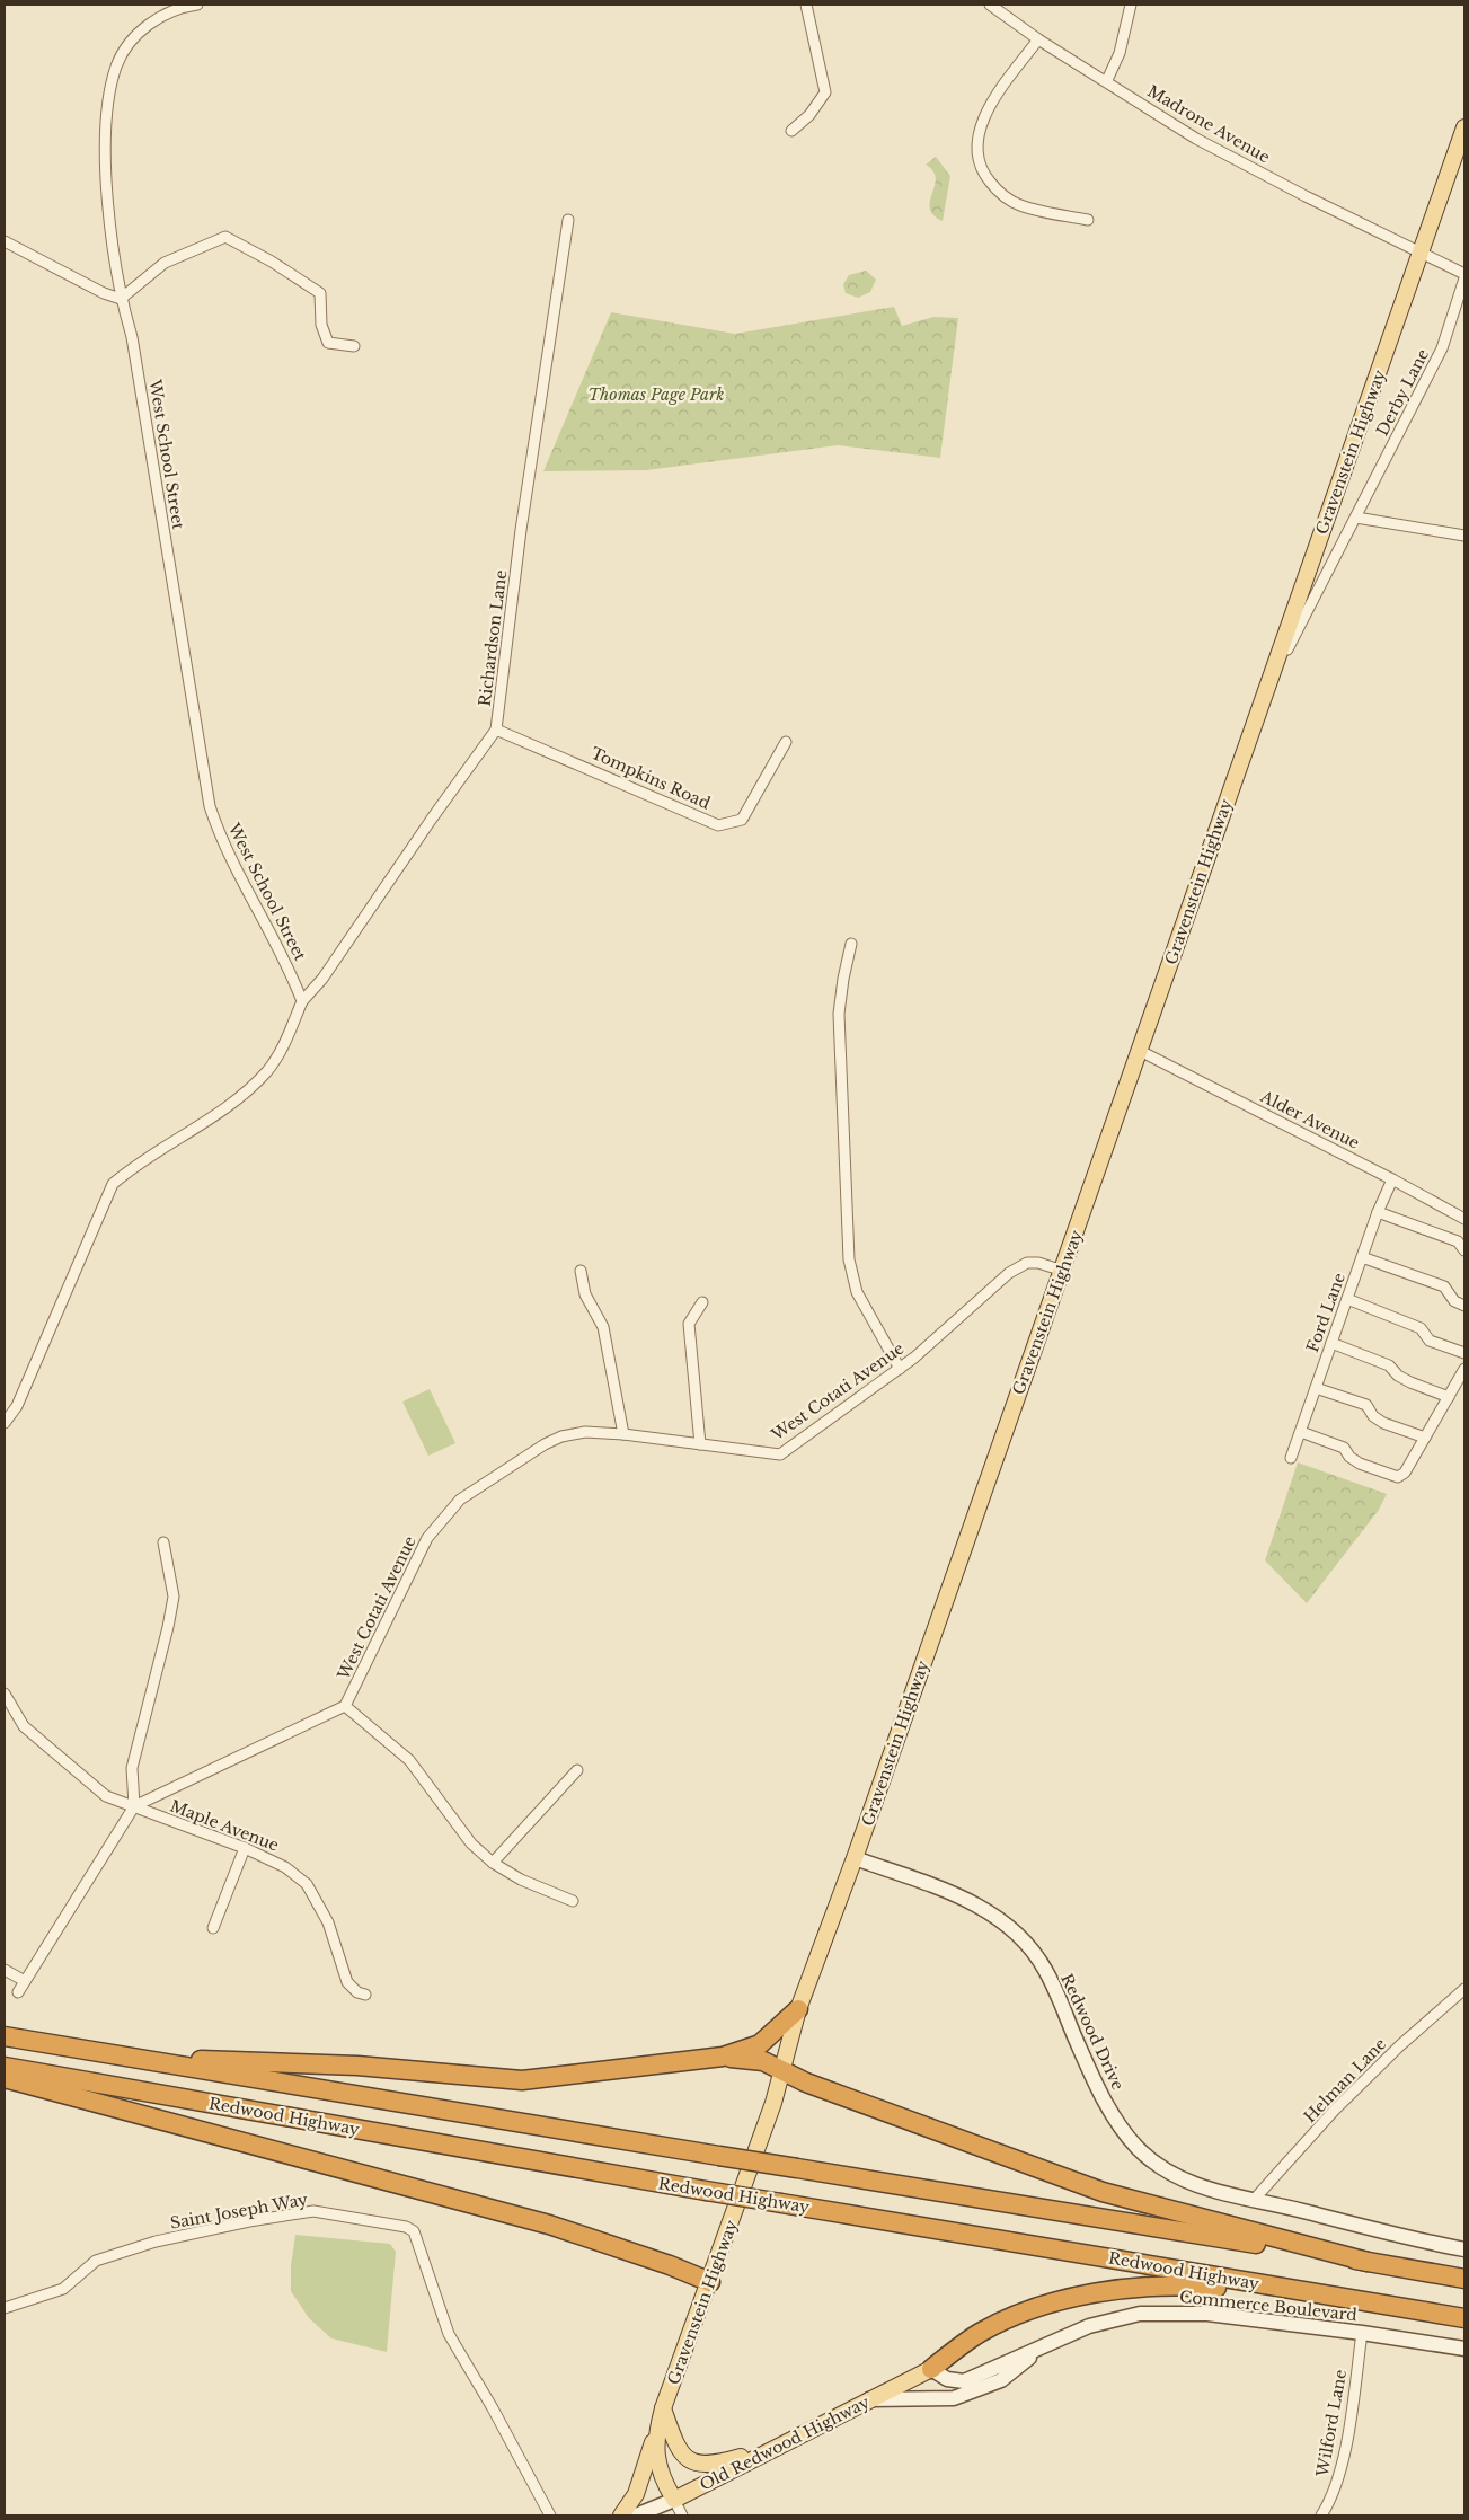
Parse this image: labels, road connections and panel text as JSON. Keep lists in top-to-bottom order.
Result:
{
  "streets": {
    "highway": ["Redwood Highway"],
    "main road": [
      "Gravenstein Highway",
      "Redwood Drive",
      "Commerce Boulevard",
      "Old Redwood Highway"
    ],
    "street": [
      "Madrone Avenue",
      "Derby Lane",
      "West School Street",
      "Richardson Lane",
      "Tompkins Road",
      "Alder Avenue",
      "Ford Lane",
      "West Cotati Avenue",
      "Maple Avenue",
      "Helman Lane",
      "Saint Joseph Way",
      "Wilford Lane"
    ]
  },
  "crossings": [
    ["Madrone Avenue", "Gravenstein Highway"],
    ["Derby Lane", "Gravenstein Highway"],
    ["Gravenstein Highway", "Alder Avenue"],
    ["Gravenstein Highway", "West Cotati Avenue"],
    ["Gravenstein Highway", "Redwood Drive"],
    ["Gravenstein Highway", "Old Redwood Highway"],
    ["West School Street", "Richardson Lane"],
    ["Richardson Lane", "Tompkins Road"],
    ["Alder Avenue", "Ford Lane"],
    ["Redwood Drive", "Helman Lane"],
    ["Commerce Boulevard", "Wilford Lane"],
    ["Commerce Boulevard", "Old Redwood Highway"]
  ],
  "parks": ["Thomas Page Park"]
}
